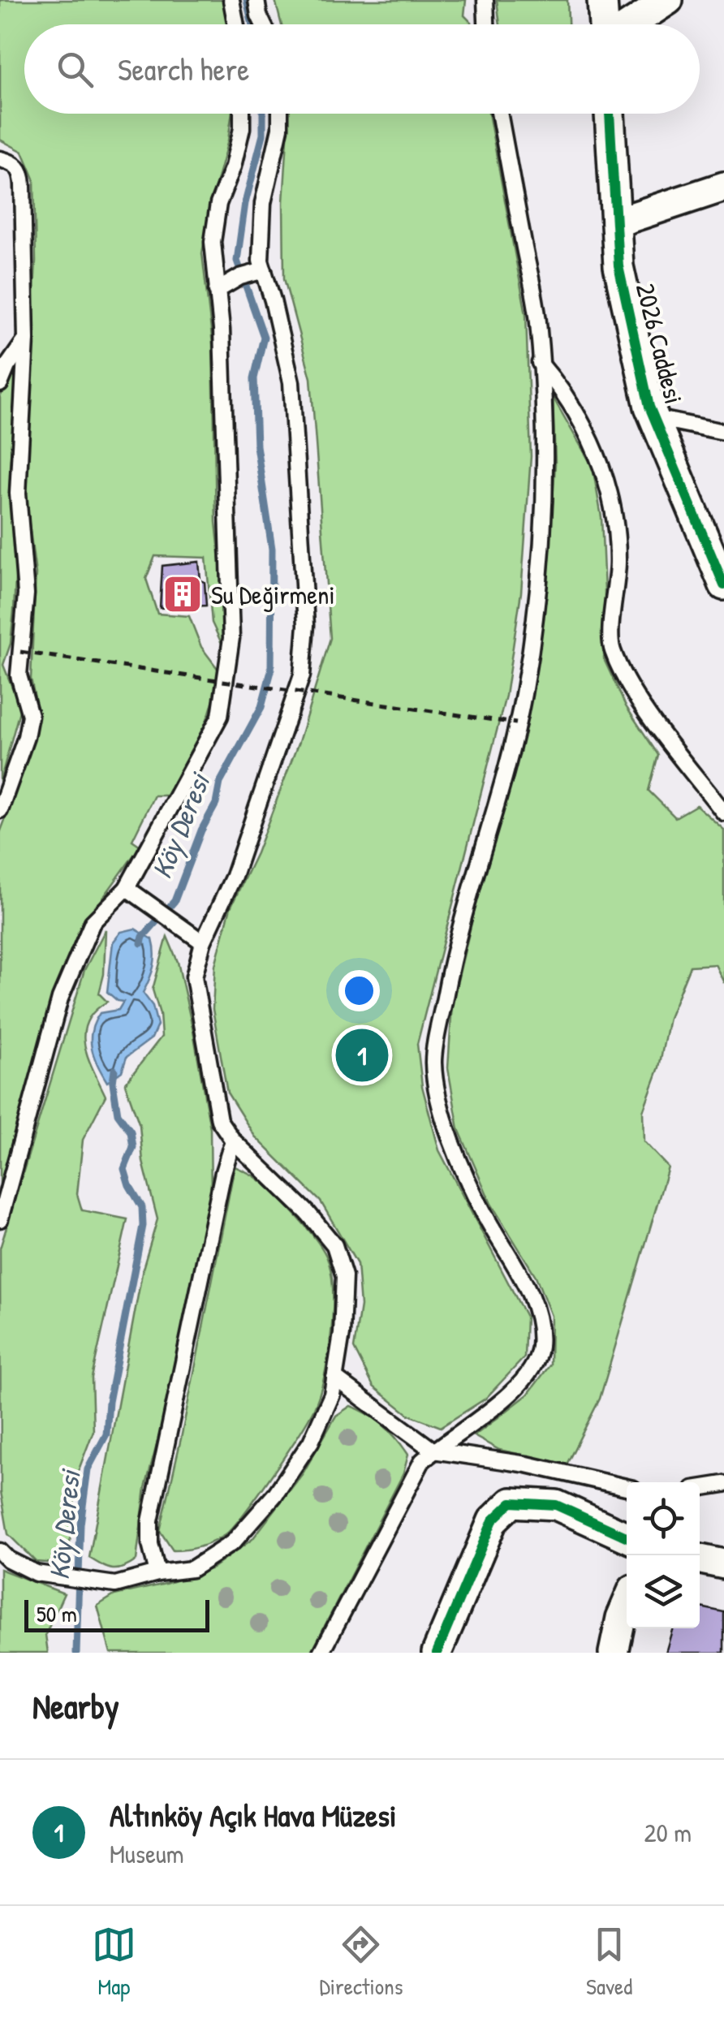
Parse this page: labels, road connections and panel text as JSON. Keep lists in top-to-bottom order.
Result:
{
  "streets": {
    "street": ["2026 Caddesi"]
  },
  "water": ["Köy Deresi"],
  "places": {
    "building": ["Su Değirmeni"]
  },
  "scale_bar": "50 m",
  "page": {
    "search": "Search here",
    "pins": "1",
    "scale": "50 m",
    "heading": "Nearby",
    "list": [
      {
        "mark": "1",
        "name": "Altınköy Açık Hava Müzesi",
        "note": "Museum",
        "value": "20 m"
      }
    ],
    "nav": ["Map", "Directions", "Saved"]
  }
}
